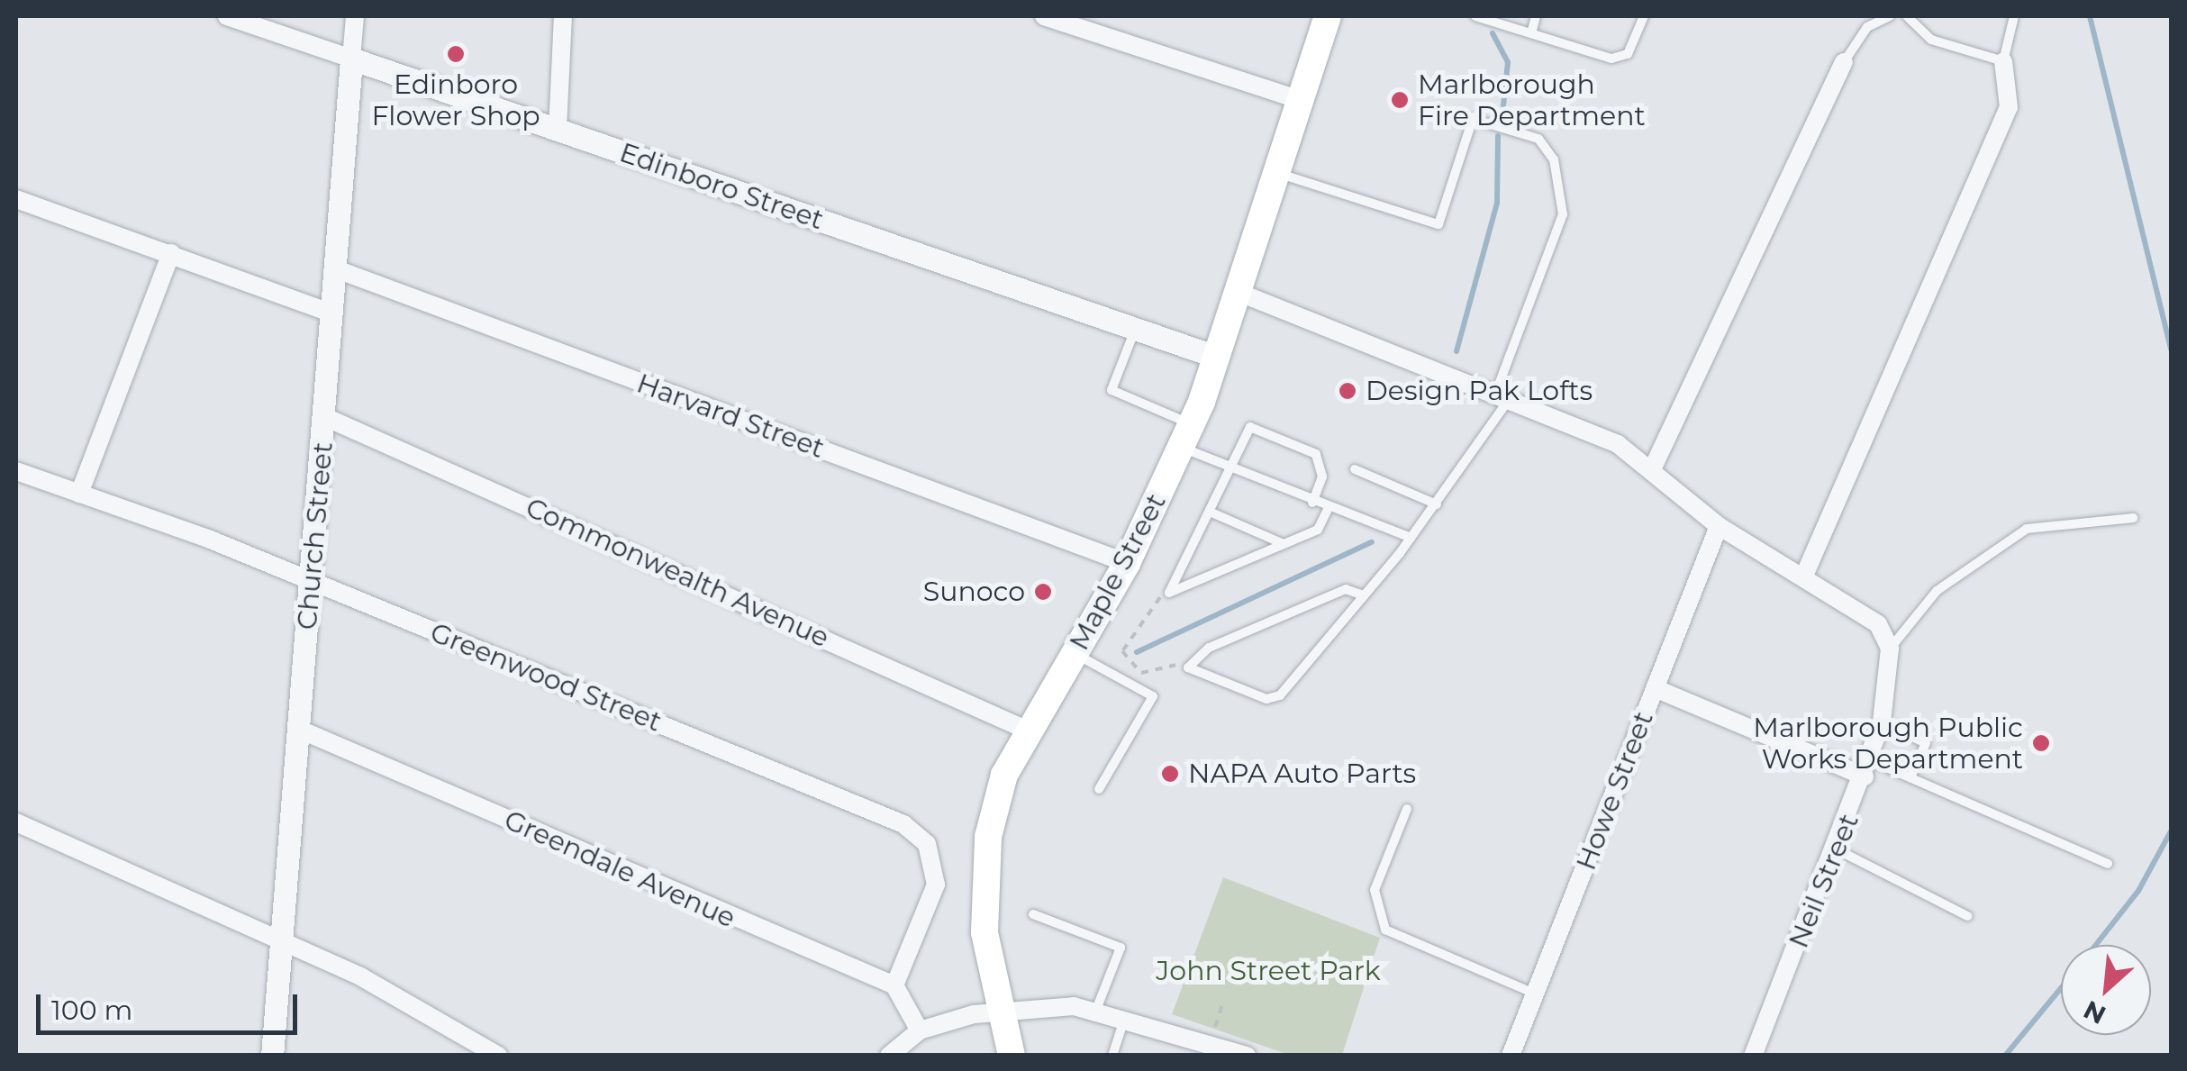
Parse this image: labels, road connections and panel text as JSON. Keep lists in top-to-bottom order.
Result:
{
  "streets": {
    "main road": ["Maple Street"],
    "street": [
      "Edinboro Street",
      "Harvard Street",
      "Church Street",
      "Commonwealth Avenue",
      "Greenwood Street",
      "Howe Street",
      "Greendale Avenue",
      "Neil Street"
    ]
  },
  "crossings": [
    ["Edinboro Street", "Church Street"],
    ["Edinboro Street", "Maple Street"],
    ["Harvard Street", "Church Street"],
    ["Harvard Street", "Maple Street"],
    ["Church Street", "Commonwealth Avenue"],
    ["Church Street", "Greenwood Street"],
    ["Church Street", "Greendale Avenue"],
    ["Maple Street", "Commonwealth Avenue"],
    ["Greenwood Street", "Greendale Avenue"]
  ],
  "parks": ["John Street Park"],
  "places": [
    "Edinboro Flower Shop",
    "Marlborough Fire Department",
    "Design Pak Lofts",
    "Sunoco",
    "Marlborough Public Works Department",
    "NAPA Auto Parts"
  ],
  "scale_bar": "100 m",
  "north": "bottom left"
}
